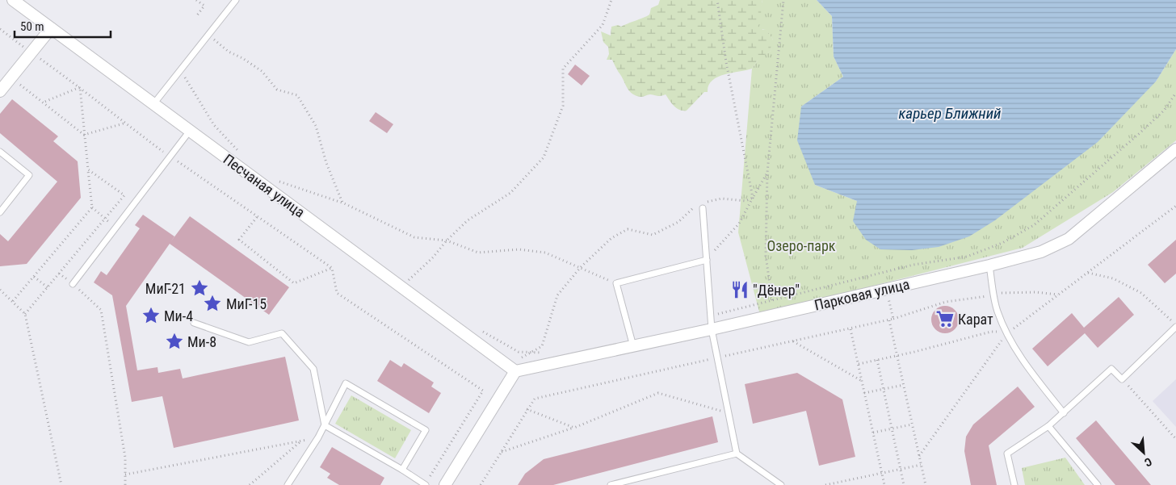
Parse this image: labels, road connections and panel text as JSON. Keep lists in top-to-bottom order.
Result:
{
  "streets": {
    "street": ["Песчаная улица", "Парковая улица"]
  },
  "crossings": [
    ["Песчаная улица", "Парковая улица"]
  ],
  "water": ["карьер Ближний"],
  "parks": ["Озеро-парк"],
  "places": {
    "place": [
      "МиГ-21",
      "МиГ-15",
      "Ми-4",
      "Ми-8"
    ],
    "restaurant": ["\"Дёнер\""],
    "supermarket": ["Карат"]
  },
  "scale_bar": "50 m",
  "north": "bottom right"
}
